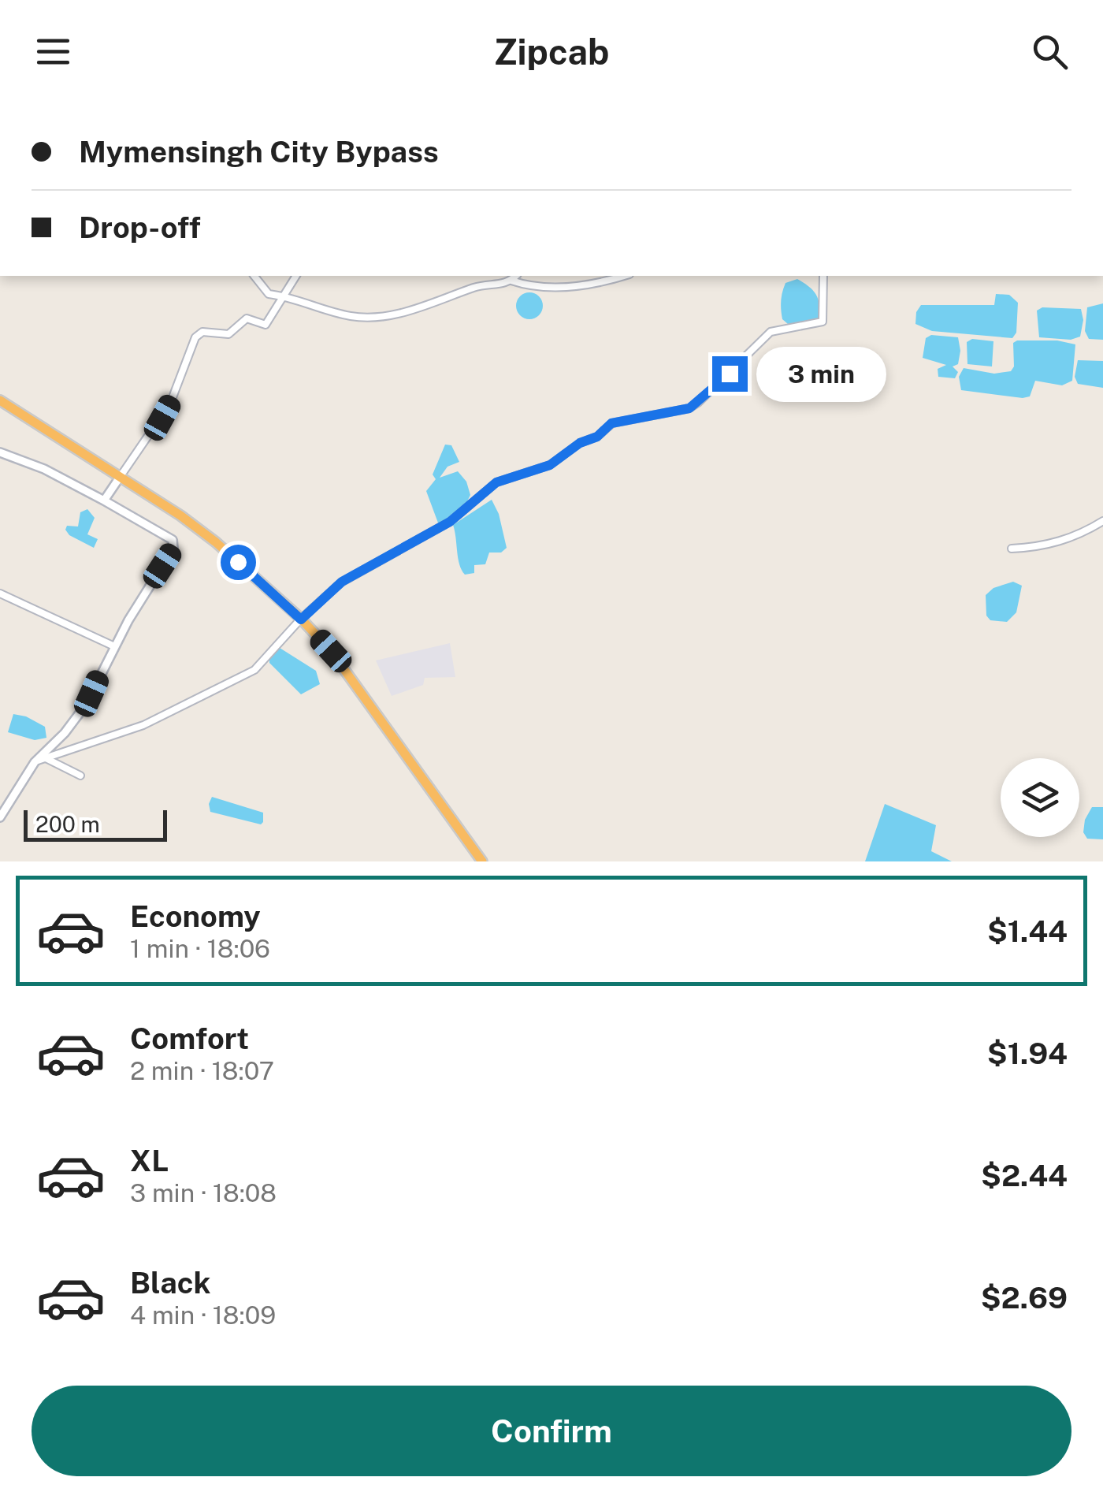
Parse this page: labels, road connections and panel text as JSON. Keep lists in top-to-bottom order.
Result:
{
  "scale_bar": "200 m",
  "page": {
    "header": "Zipcab",
    "banner": ["Mymensingh City Bypass", "Drop-off"],
    "bubble": "3 min",
    "scale": "200 m",
    "list": [
      {
        "name": "Economy",
        "note": "1 min · 18:06",
        "value": "$1.44"
      },
      {
        "name": "Comfort",
        "note": "2 min · 18:07",
        "value": "$1.94"
      },
      {
        "name": "XL",
        "note": "3 min · 18:08",
        "value": "$2.44"
      },
      {
        "name": "Black",
        "note": "4 min · 18:09",
        "value": "$2.69"
      }
    ],
    "buttons": "Confirm"
  }
}
